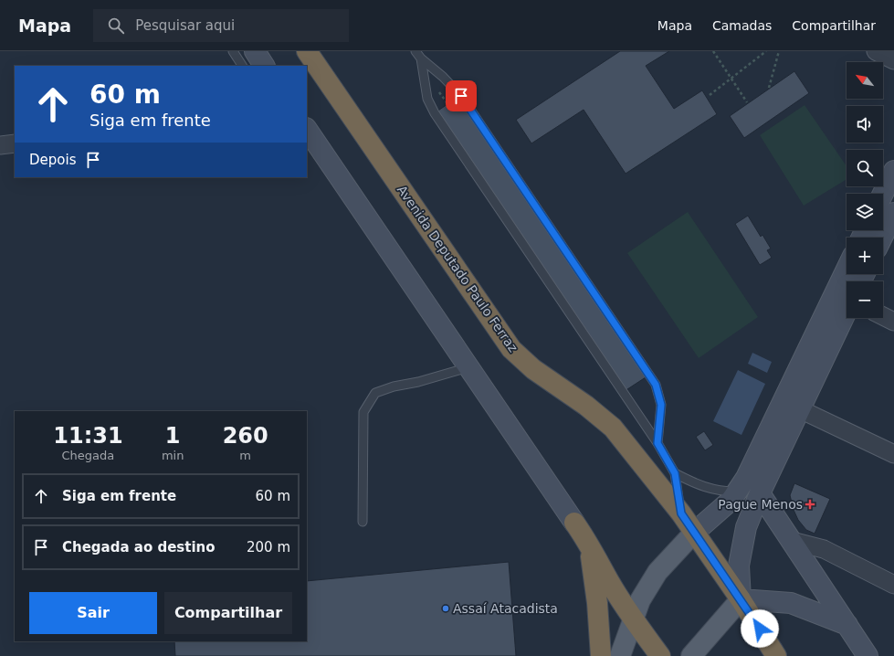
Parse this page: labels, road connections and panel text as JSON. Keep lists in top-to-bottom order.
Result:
{
  "streets": {
    "highway": ["Avenida Deputado Paulo Ferraz"]
  },
  "places": {
    "health": ["Pague Menos"],
    "other": ["Assaí Atacadista"]
  },
  "north": "top left",
  "page": {
    "header": "Mapa",
    "search": "Pesquisar aqui",
    "nav": ["Mapa", "Camadas", "Compartilhar"],
    "map_buttons": ["+", "−"],
    "turn": ["60 m", "Siga em frente"],
    "then": "Depois",
    "eta": [
      "11:31",
      "Chegada",
      "1",
      "min",
      "260",
      "m"
    ],
    "list": [
      {
        "name": "Siga em frente",
        "value": "60 m"
      },
      {
        "name": "Chegada ao destino",
        "value": "200 m"
      }
    ],
    "buttons": ["Sair", "Compartilhar"]
  }
}
